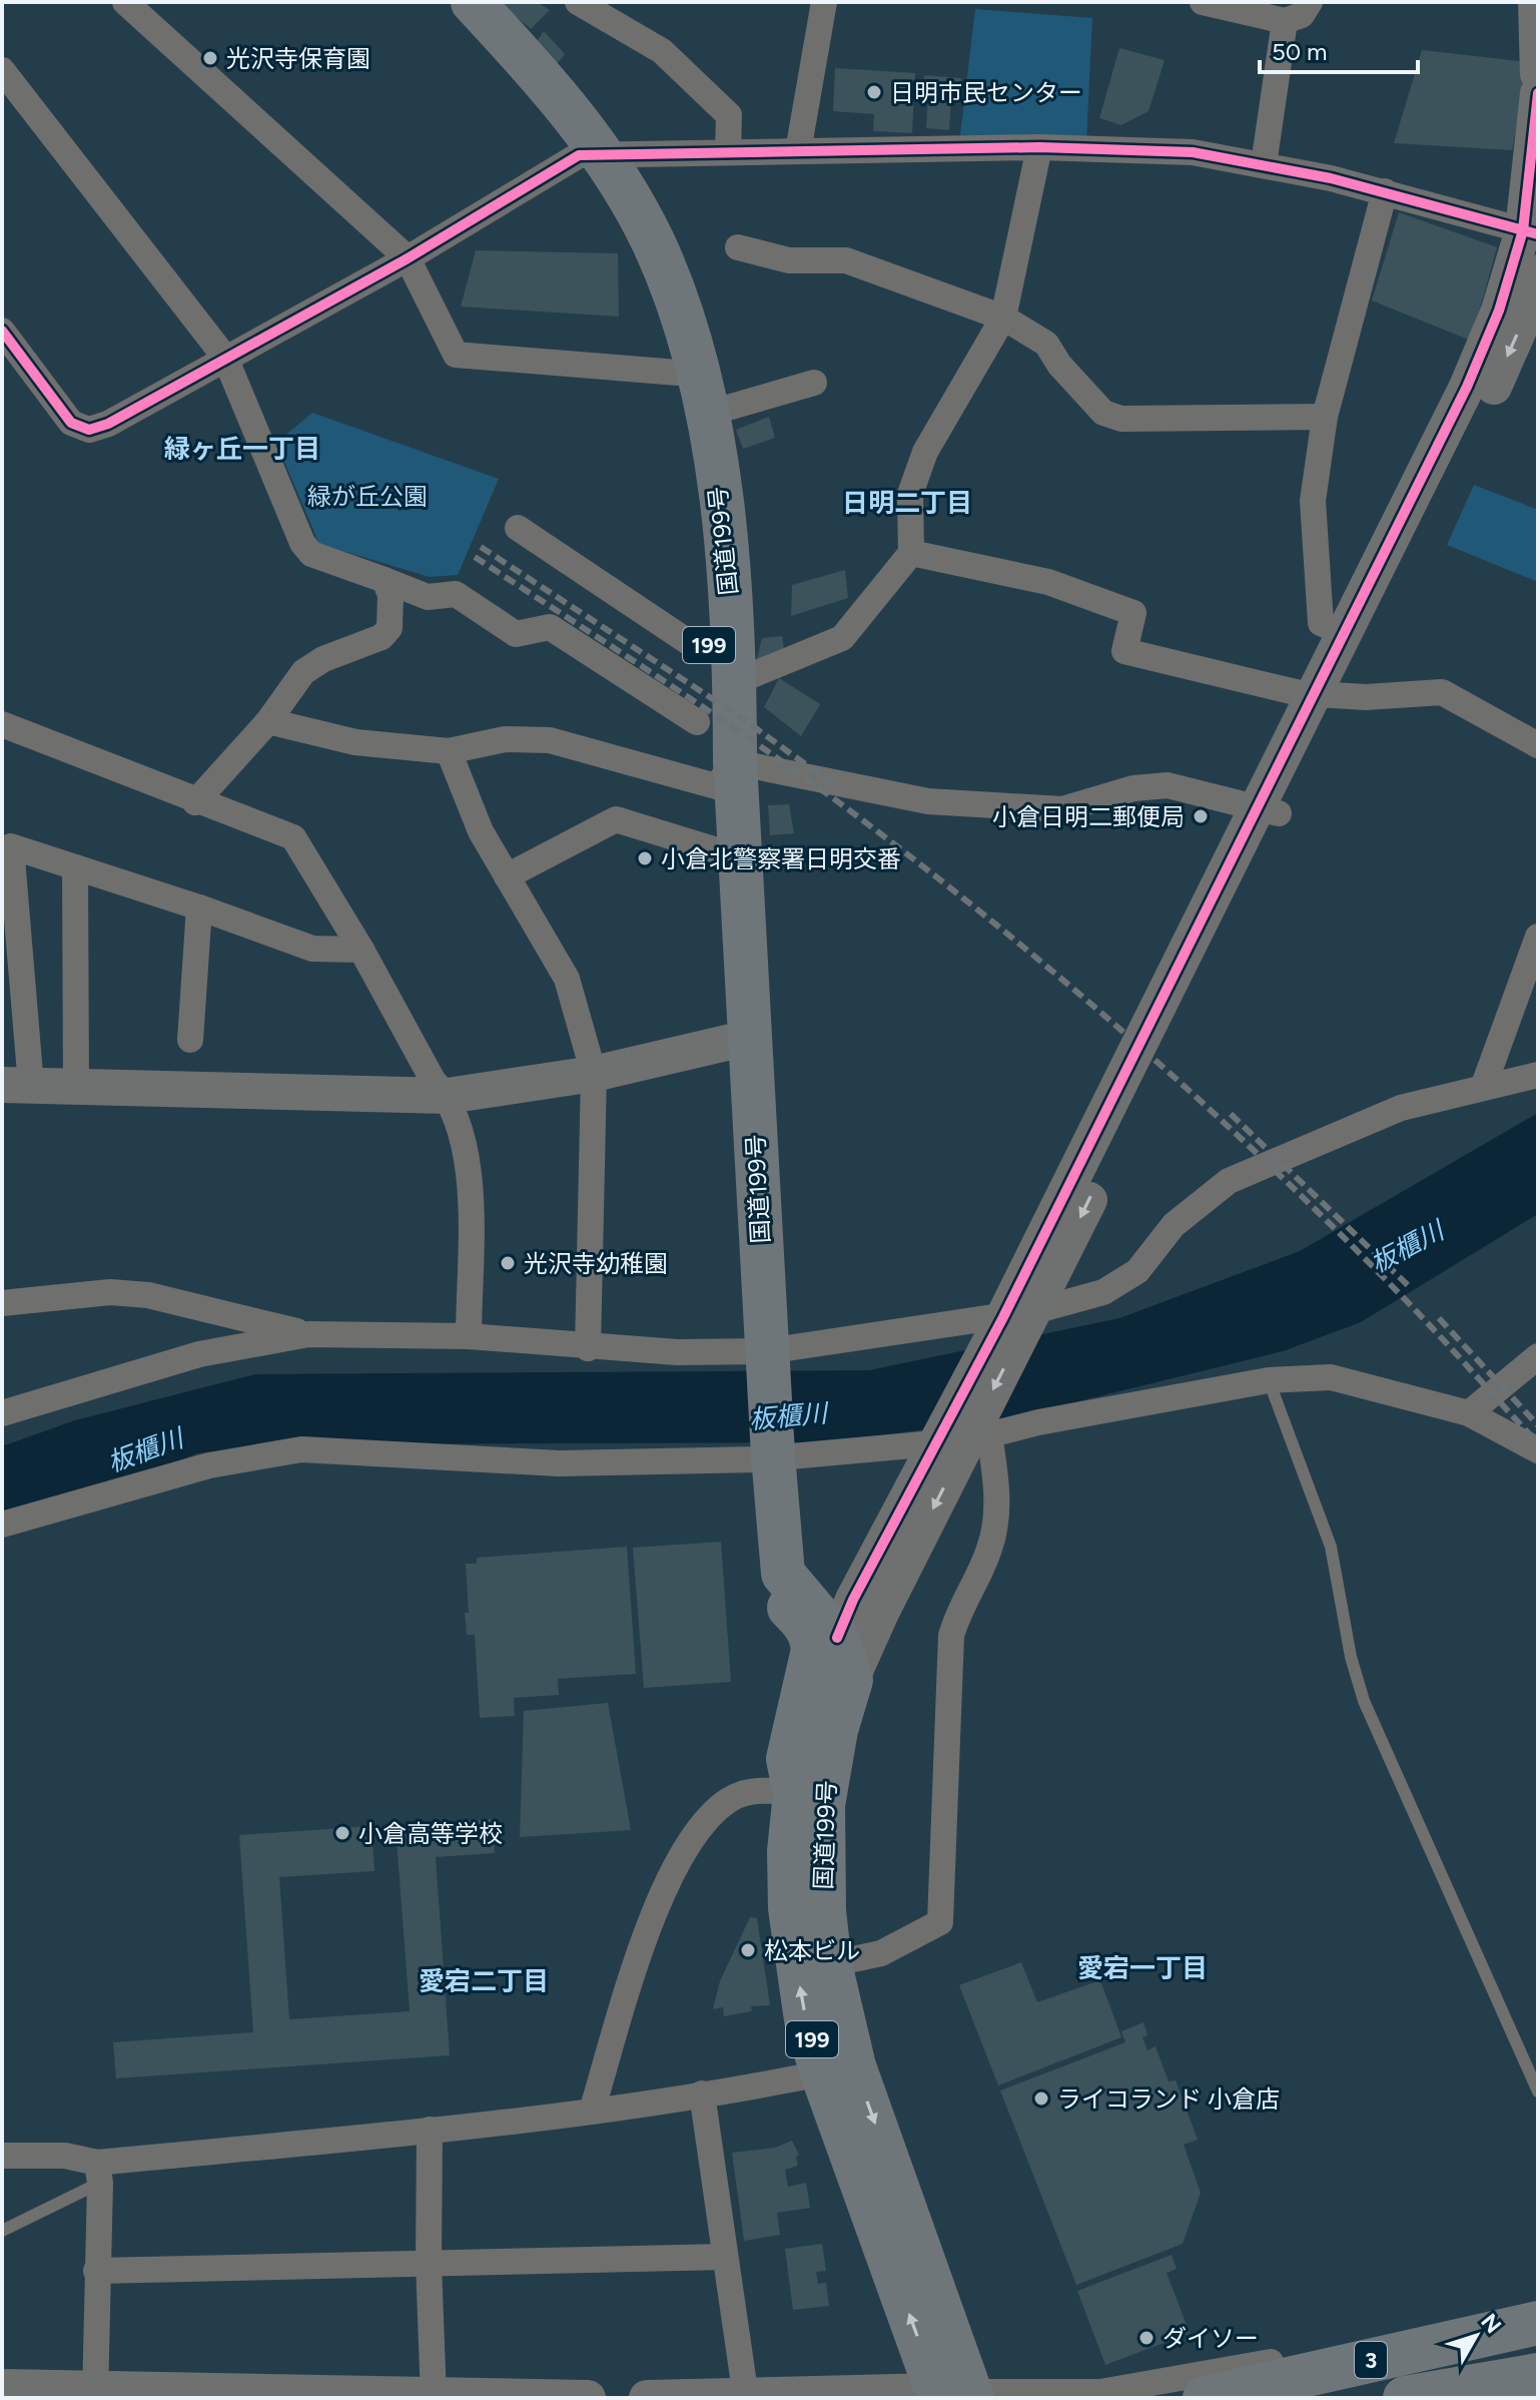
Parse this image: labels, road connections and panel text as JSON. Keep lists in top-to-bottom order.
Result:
{
  "streets": {
    "highway": ["国道199号", "199", "3"]
  },
  "districts": [
    "緑ヶ丘一丁目",
    "日明二丁目",
    "愛宕一丁目",
    "愛宕二丁目"
  ],
  "water": ["板櫃川"],
  "parks": ["緑が丘公園"],
  "places": [
    "光沢寺保育園",
    "日明市民センター",
    "小倉日明二郵便局",
    "小倉北警察署日明交番",
    "光沢寺幼稚園",
    "小倉高等学校",
    "松本ビル",
    "ライコランド 小倉店",
    "ダイソー"
  ],
  "scale_bar": "50 m",
  "north": "top right"
}
